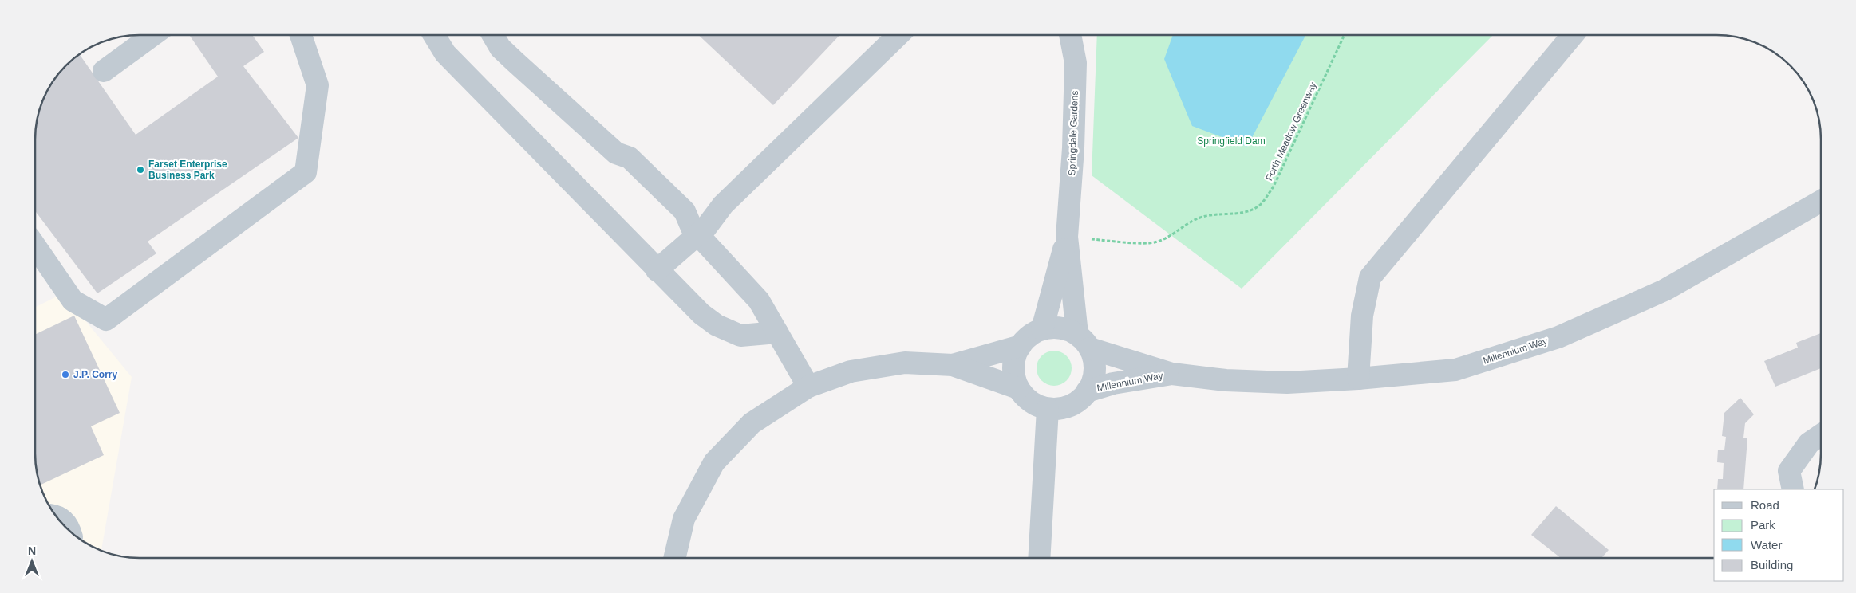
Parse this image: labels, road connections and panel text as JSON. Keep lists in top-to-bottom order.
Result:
{
  "streets": {
    "street": ["Springdale Gardens", "Millennium Way"],
    "path": ["Forth Meadow Greenway"]
  },
  "crossings": [
    ["Forth Meadow Greenway", "Springdale Gardens"],
    ["Springdale Gardens", "Millennium Way"]
  ],
  "parks": ["Springfield Dam"],
  "places": ["Farset Enterprise Business Park", "J.P. Corry"],
  "legend": [
    "Road",
    "Park",
    "Water",
    "Building"
  ],
  "north": "top"
}
